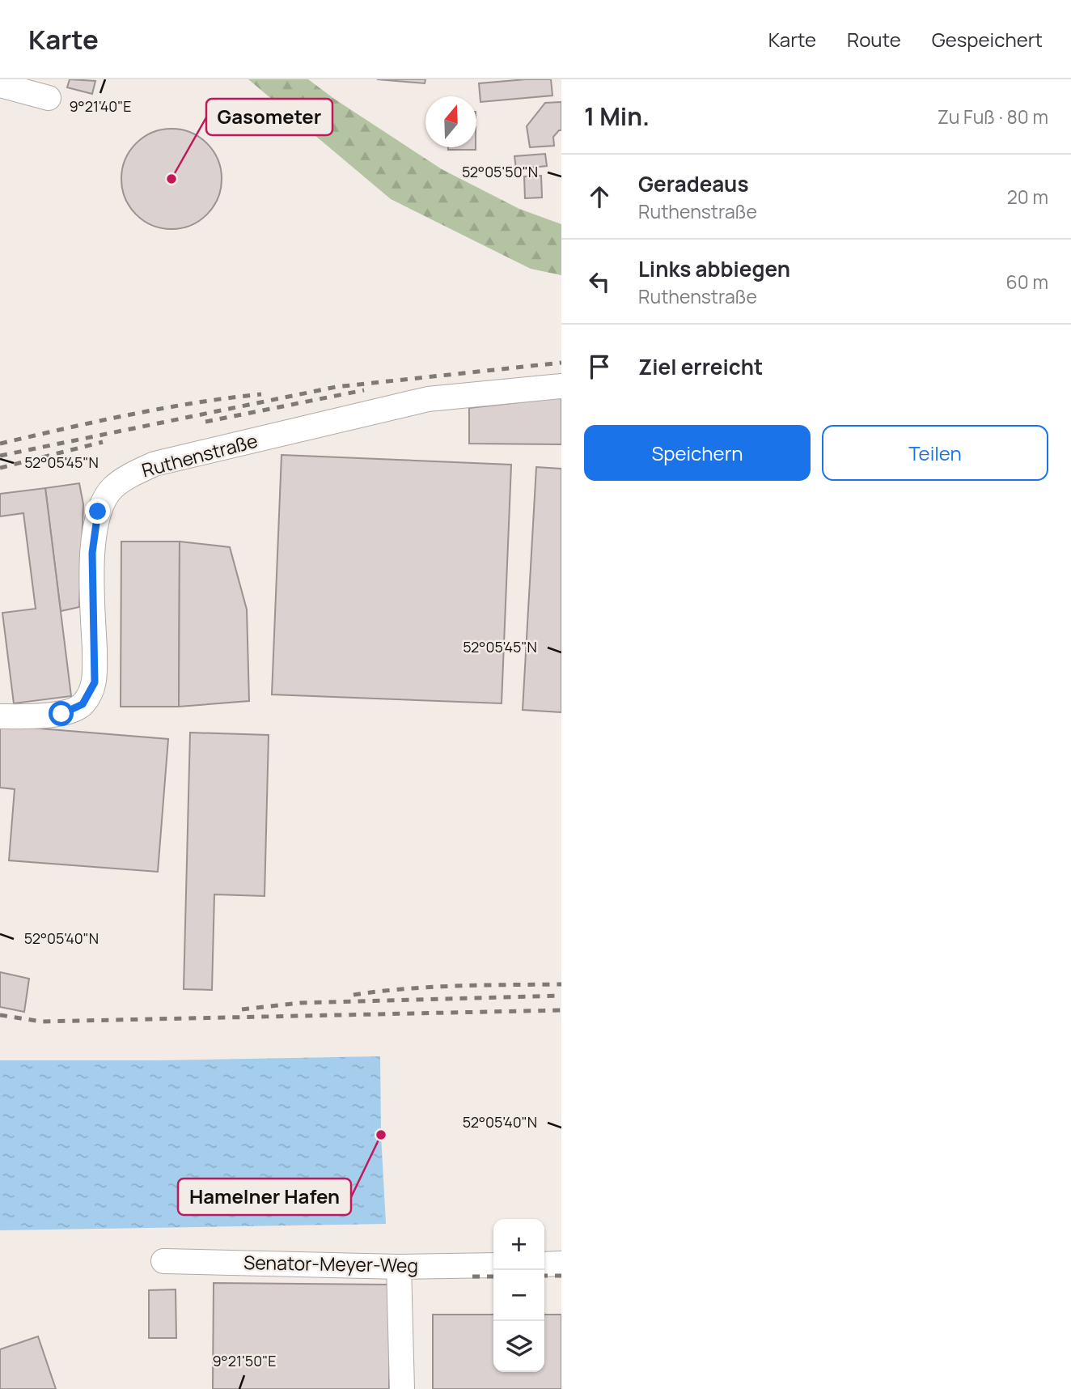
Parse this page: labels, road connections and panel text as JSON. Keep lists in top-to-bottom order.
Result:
{
  "streets": {
    "street": ["Ruthenstraße", "Senator-Meyer-Weg"]
  },
  "places": ["Gasometer", "Hamelner Hafen"],
  "north": "top",
  "page": {
    "header": "Karte",
    "nav": ["Karte", "Route", "Gespeichert"],
    "heading": ["1 Min.", "Zu Fuß · 80 m"],
    "list": [
      ["Geradeaus", "Ruthenstraße", "20 m"],
      ["Links abbiegen", "Ruthenstraße", "60 m"],
      "Ziel erreicht"
    ],
    "buttons": ["Speichern", "Teilen"],
    "map_buttons": ["+", "−"]
  },
  "coordinates": [
    "9°21'40\"E",
    "52°05'50\"N",
    "52°05'45\"N",
    "52°05'40\"N",
    "9°21'50\"E"
  ]
}
